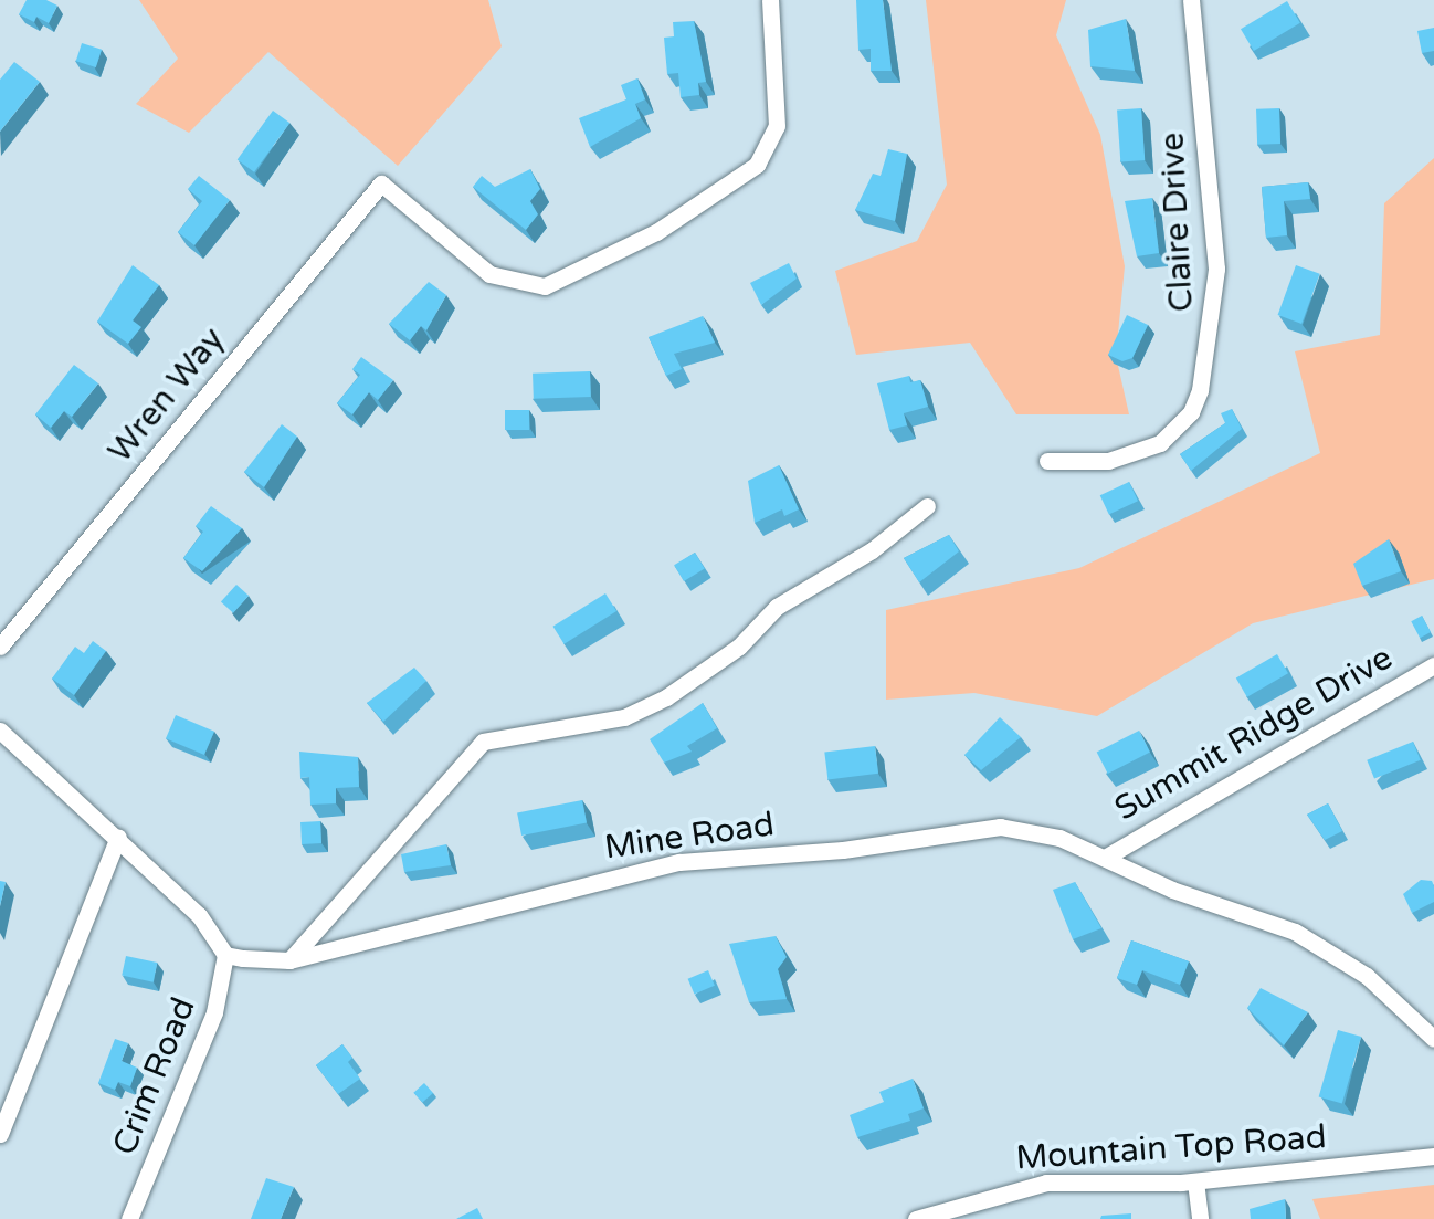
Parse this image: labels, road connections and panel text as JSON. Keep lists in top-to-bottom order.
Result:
{
  "streets": {
    "street": [
      "Claire Drive",
      "Wren Way",
      "Summit Ridge Drive",
      "Mine Road",
      "Crim Road",
      "Mountain Top Road"
    ]
  },
  "crossings": [
    ["Summit Ridge Drive", "Mine Road"],
    ["Mine Road", "Crim Road"]
  ]
}
